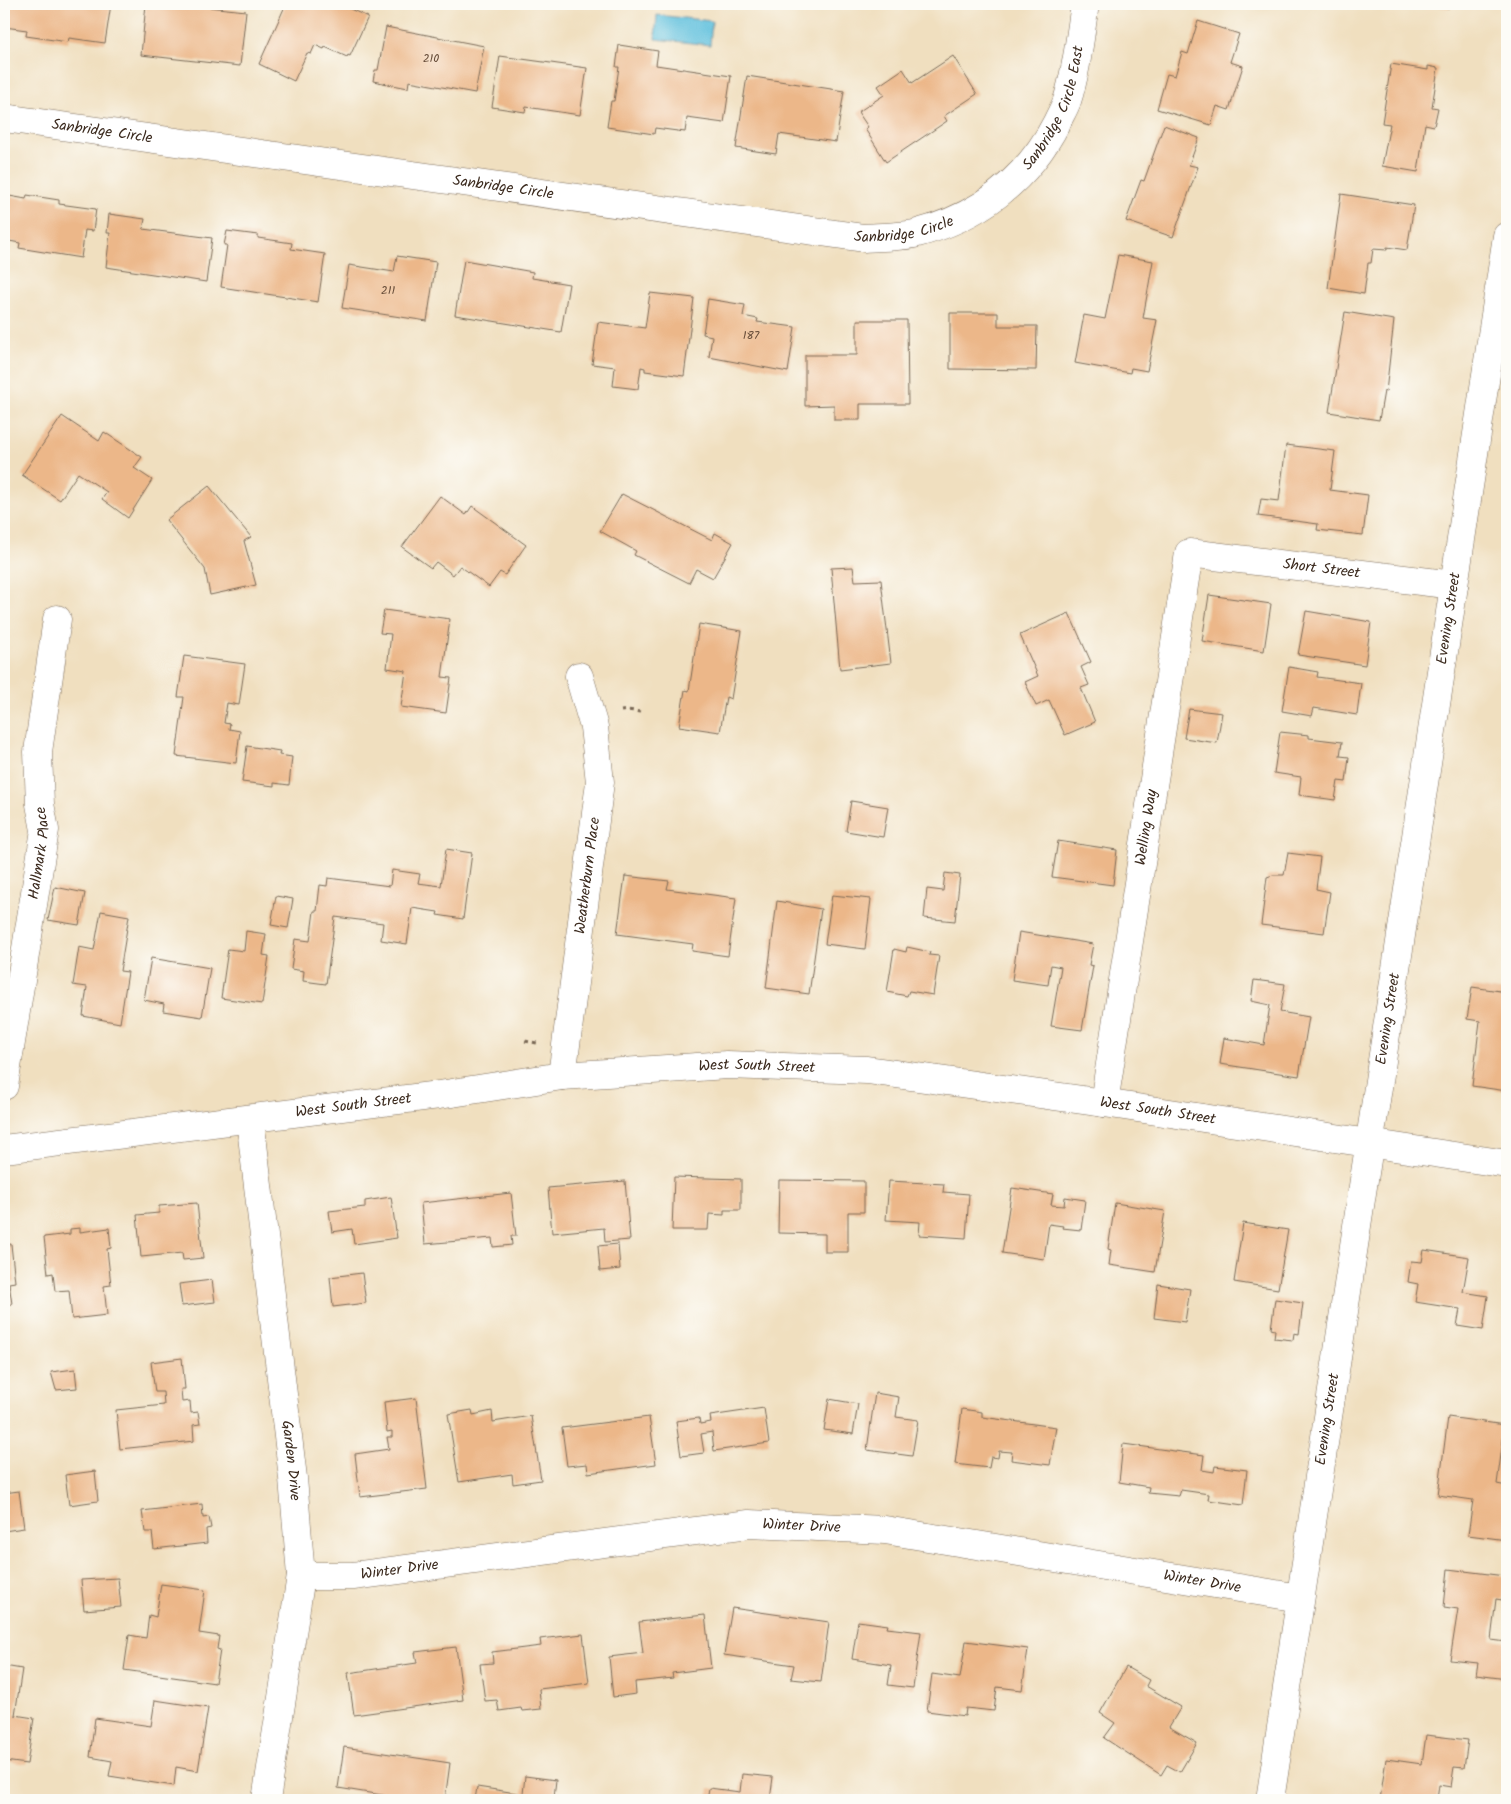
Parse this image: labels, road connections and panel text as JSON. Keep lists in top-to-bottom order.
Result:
{
  "streets": {
    "street": [
      "Sanbridge Circle East",
      "Sanbridge Circle",
      "Short Street",
      "Evening Street",
      "Welling Way",
      "Hallmark Place",
      "Weatherburn Place",
      "West South Street",
      "Garden Drive",
      "Winter Drive"
    ]
  },
  "crossings": [
    ["Sanbridge Circle East", "Sanbridge Circle"],
    ["Short Street", "Evening Street"],
    ["Short Street", "Welling Way"],
    ["Evening Street", "West South Street"],
    ["Evening Street", "Winter Drive"],
    ["Welling Way", "West South Street"],
    ["Weatherburn Place", "West South Street"],
    ["West South Street", "Garden Drive"],
    ["Garden Drive", "Winter Drive"]
  ],
  "house_numbers": ["210", "211", "187"]
}
